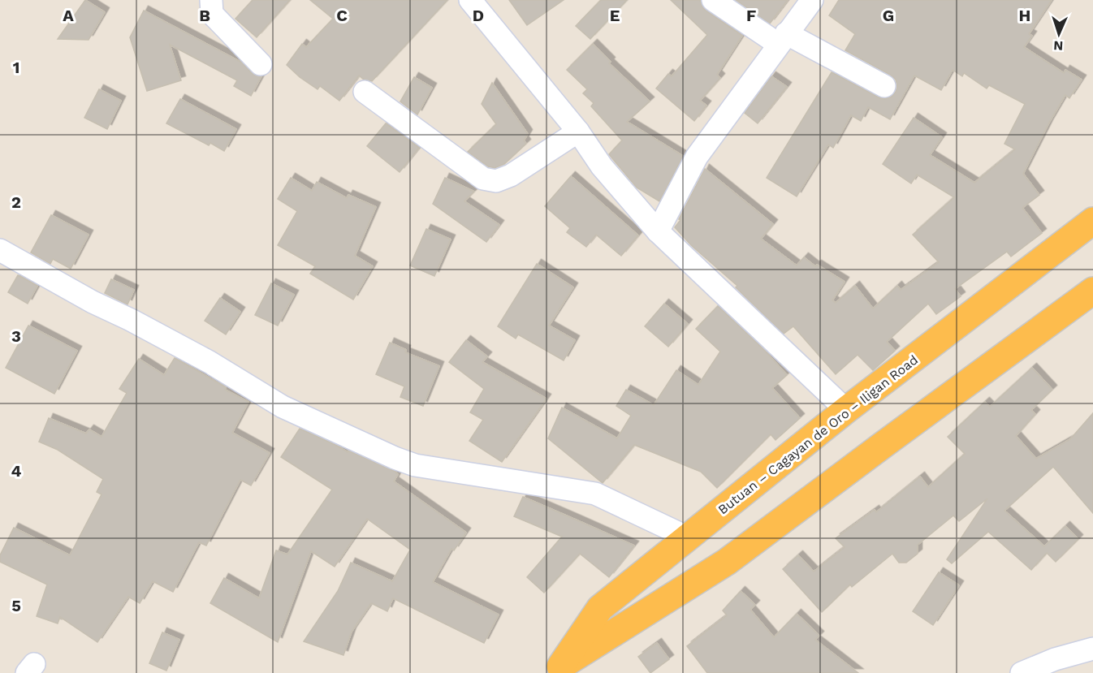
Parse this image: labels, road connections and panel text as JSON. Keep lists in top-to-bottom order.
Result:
{
  "streets": {
    "highway": ["Butuan – Cagayan de Oro – Iligan Road"]
  },
  "north": "bottom",
  "grid": {
    "columns": [
      "A",
      "B",
      "C",
      "D",
      "E",
      "F",
      "G",
      "H"
    ],
    "rows": [
      "1",
      "2",
      "3",
      "4",
      "5"
    ]
  }
}
